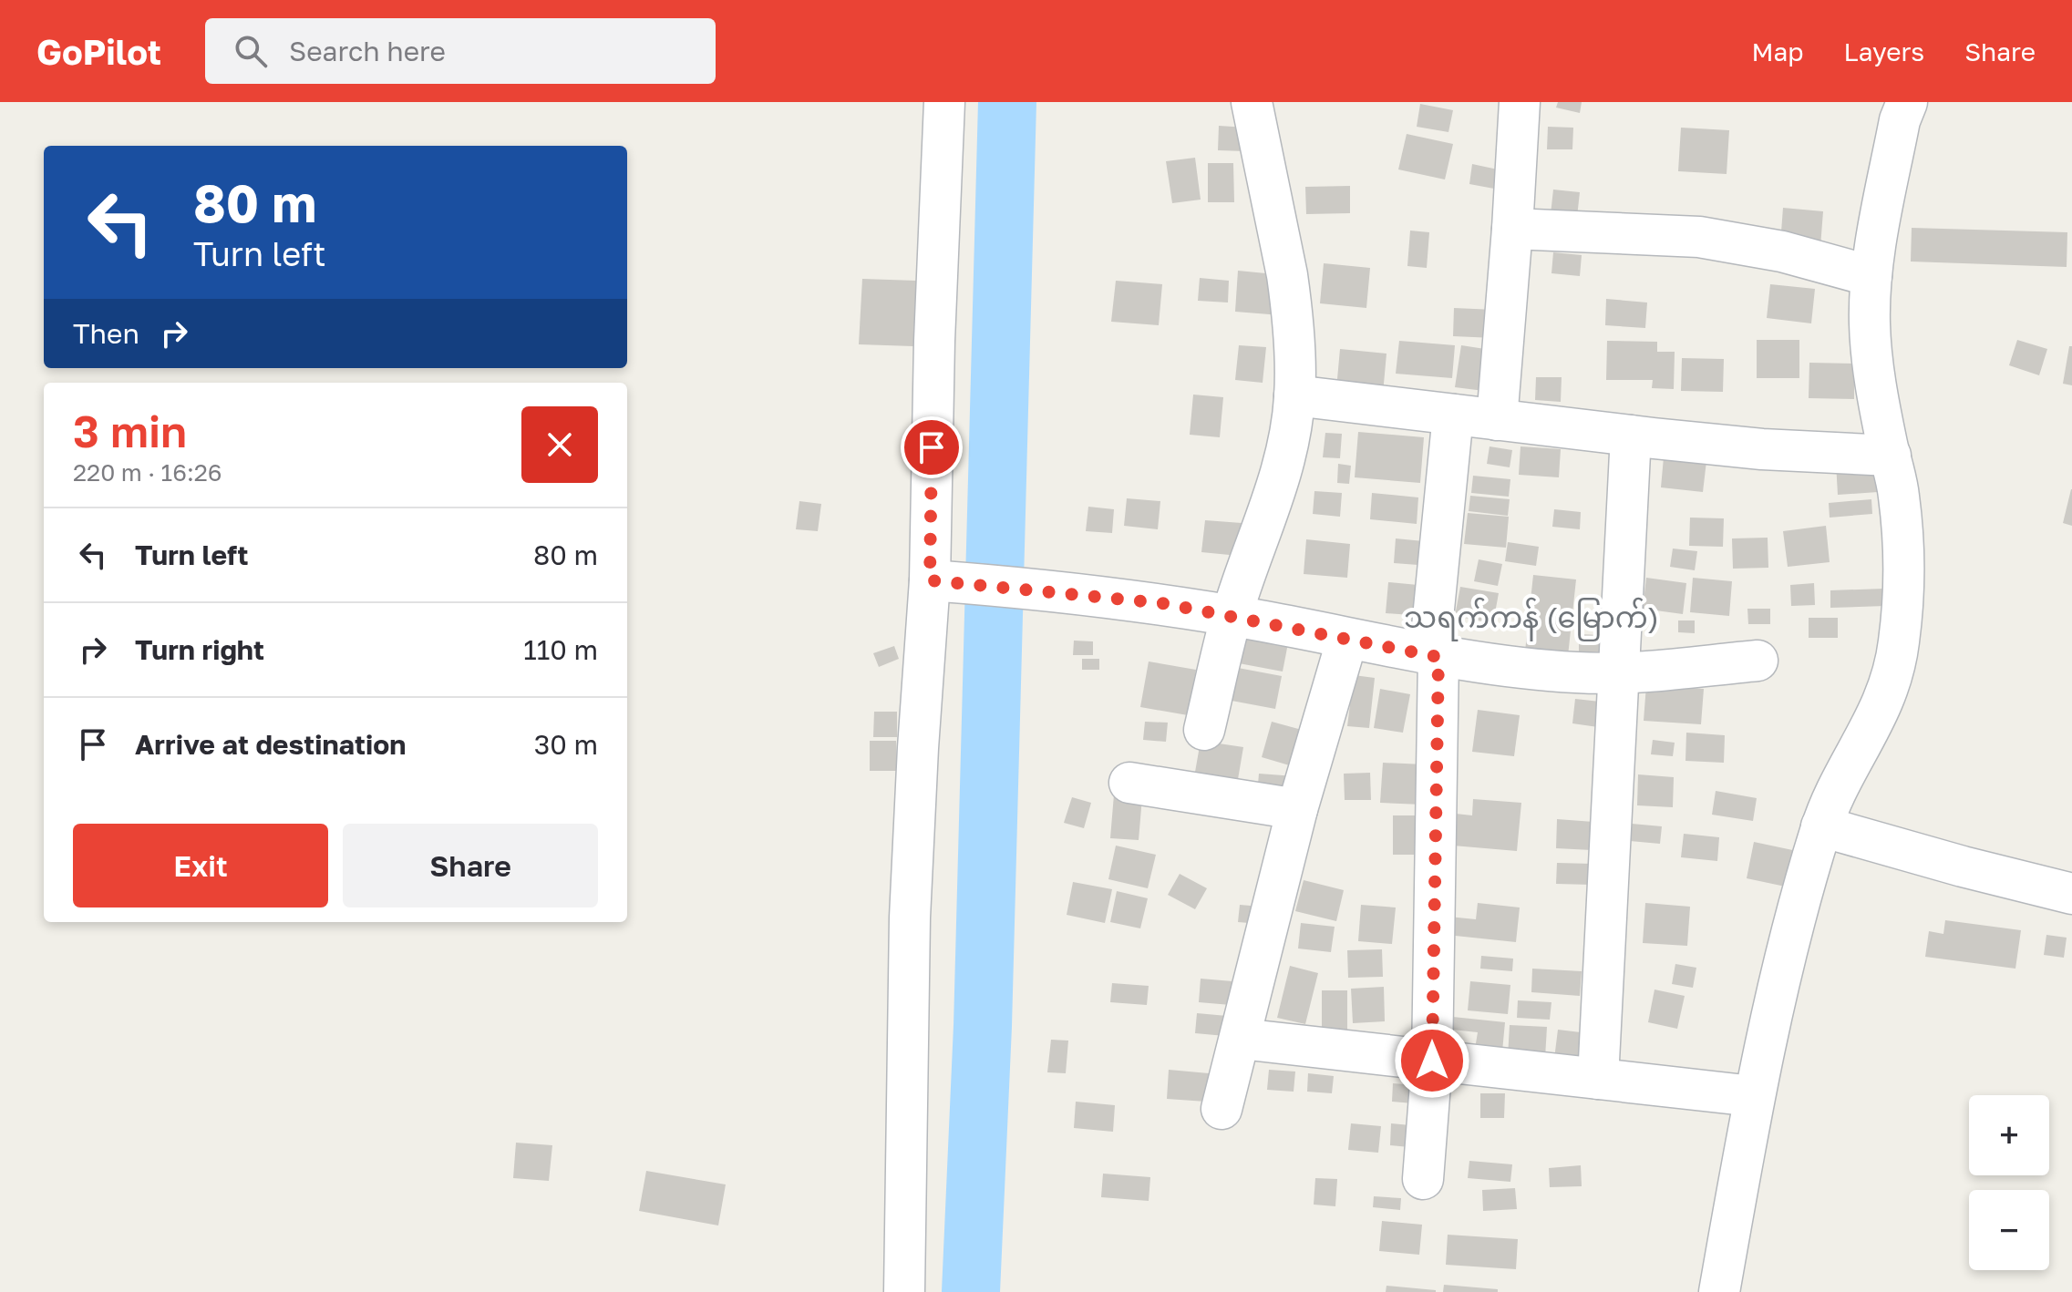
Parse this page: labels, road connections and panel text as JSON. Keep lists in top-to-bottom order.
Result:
{
  "districts": ["သရက်ကန် (မြောက်)"],
  "page": {
    "header": "GoPilot",
    "search": "Search here",
    "nav": ["Map", "Layers", "Share"],
    "turn": ["80 m", "Turn left"],
    "then": "Then",
    "heading": ["3 min", "220 m · 16:26"],
    "list": [
      {
        "name": "Turn left",
        "value": "80 m"
      },
      {
        "name": "Turn right",
        "value": "110 m"
      },
      {
        "name": "Arrive at destination",
        "value": "30 m"
      }
    ],
    "buttons": ["Exit", "Share"],
    "map_buttons": ["+", "−"]
  }
}
